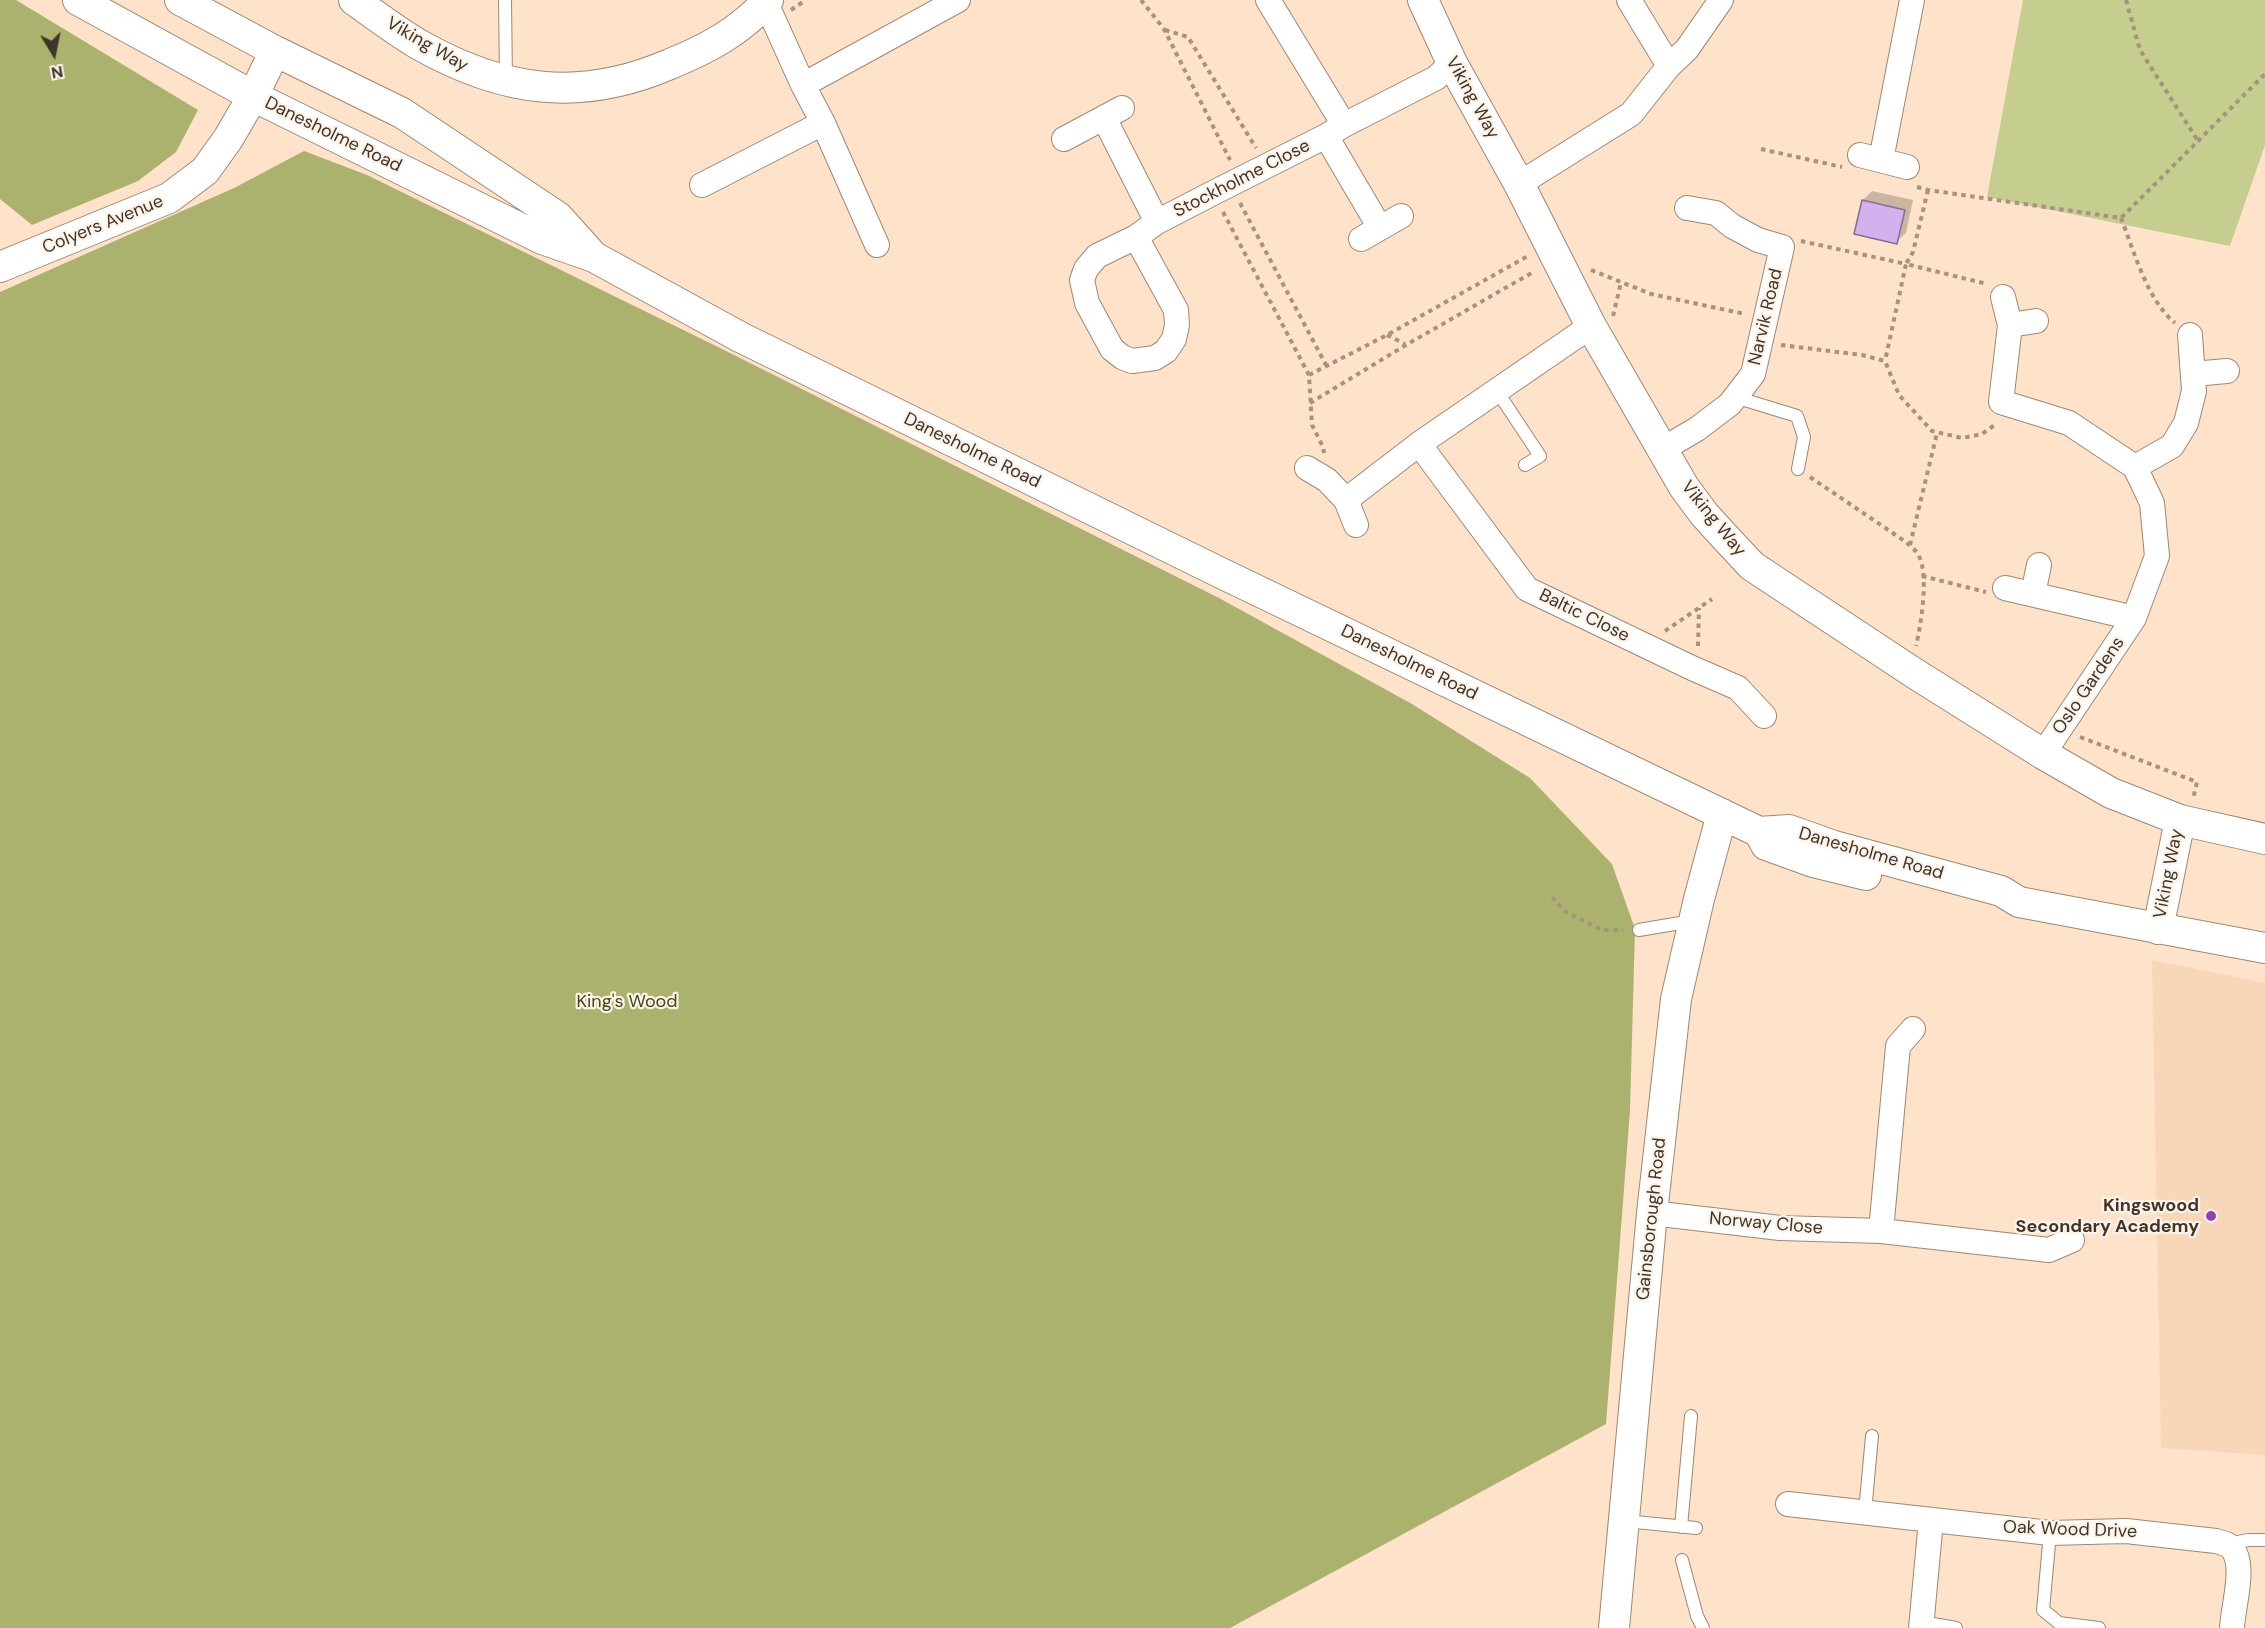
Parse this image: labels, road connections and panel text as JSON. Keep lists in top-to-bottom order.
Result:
{
  "streets": {
    "street": [
      "Viking Way",
      "Danesholme Road",
      "Stockholme Close",
      "Colyers Avenue",
      "Narvik Road",
      "Baltic Close",
      "Oslo Gardens",
      "Gainsborough Road",
      "Norway Close",
      "Oak Wood Drive"
    ]
  },
  "crossings": [
    ["Viking Way", "Danesholme Road"],
    ["Viking Way", "Stockholme Close"],
    ["Viking Way", "Narvik Road"],
    ["Viking Way", "Oslo Gardens"],
    ["Danesholme Road", "Colyers Avenue"],
    ["Danesholme Road", "Gainsborough Road"],
    ["Gainsborough Road", "Norway Close"]
  ],
  "parks": ["King's Wood"],
  "places": ["Kingswood Secondary Academy"],
  "north": "bottom"
}
